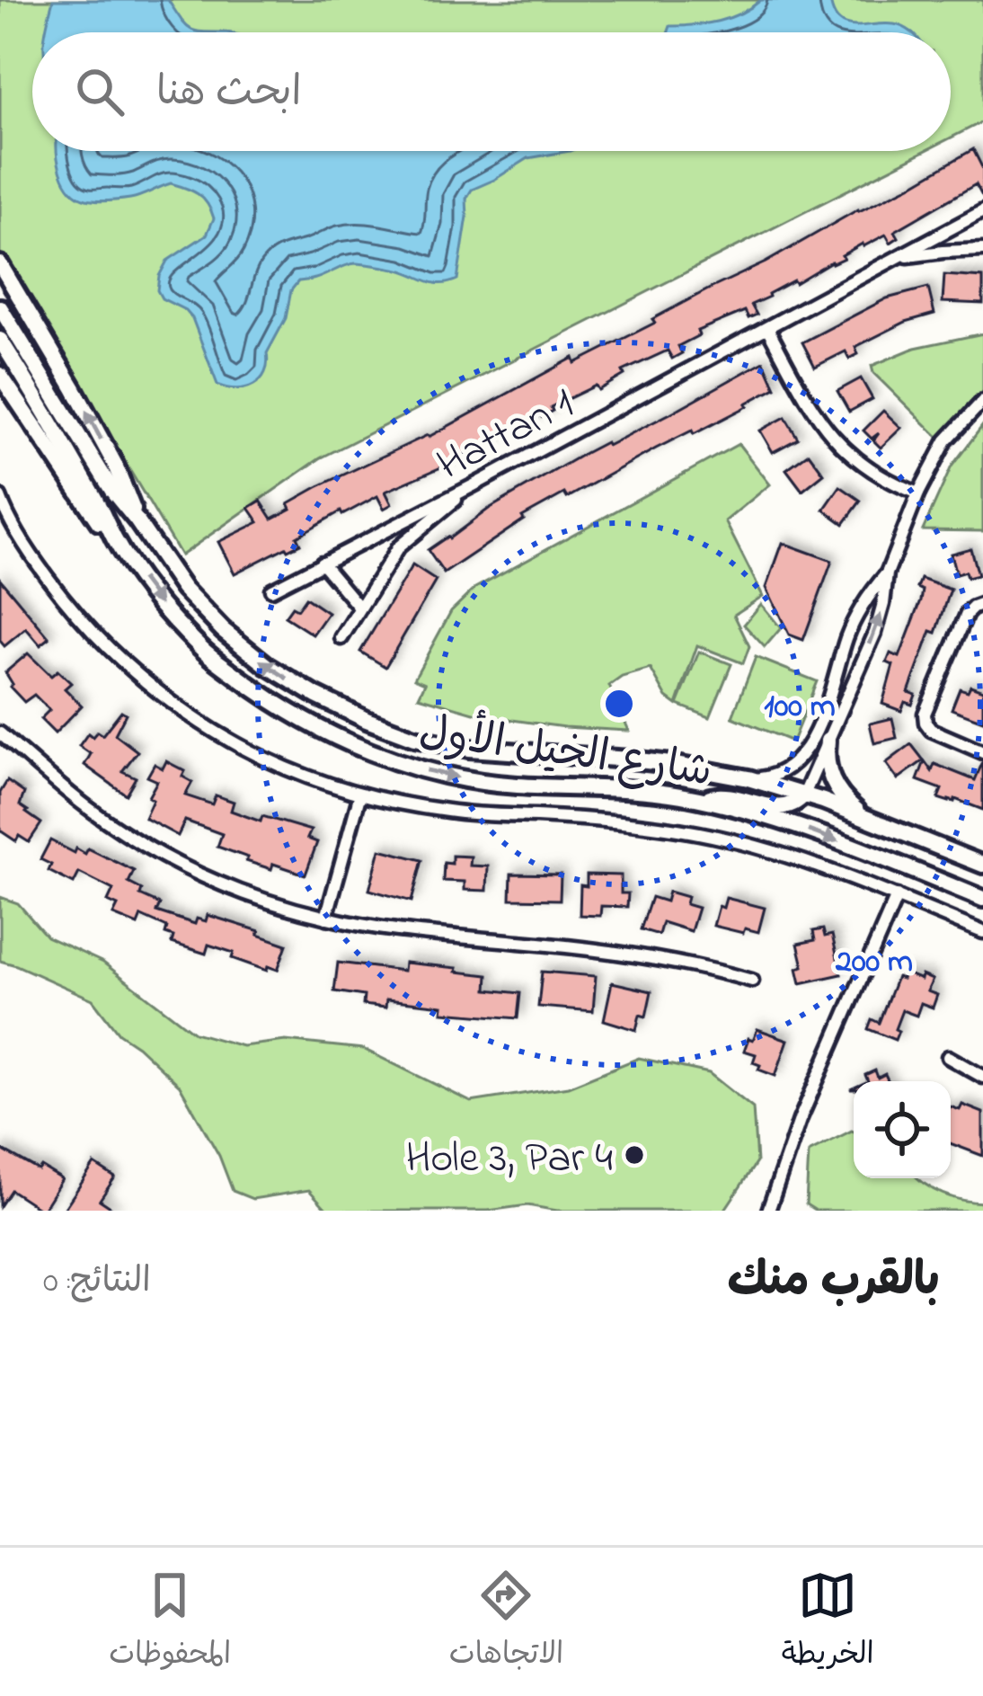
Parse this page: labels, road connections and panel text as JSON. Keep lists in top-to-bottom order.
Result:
{
  "streets": {
    "main road": ["شارع الخيل الأول"],
    "street": ["Hattan 1"]
  },
  "places": ["Hole 3, Par 4"],
  "page": {
    "search": "ابحث هنا",
    "heading": ["بالقرب منك", "النتائج: 0"],
    "nav": ["الخريطة", "الاتجاهات", "المحفوظات"]
  },
  "rings": ["100 m", "200 m"]
}
